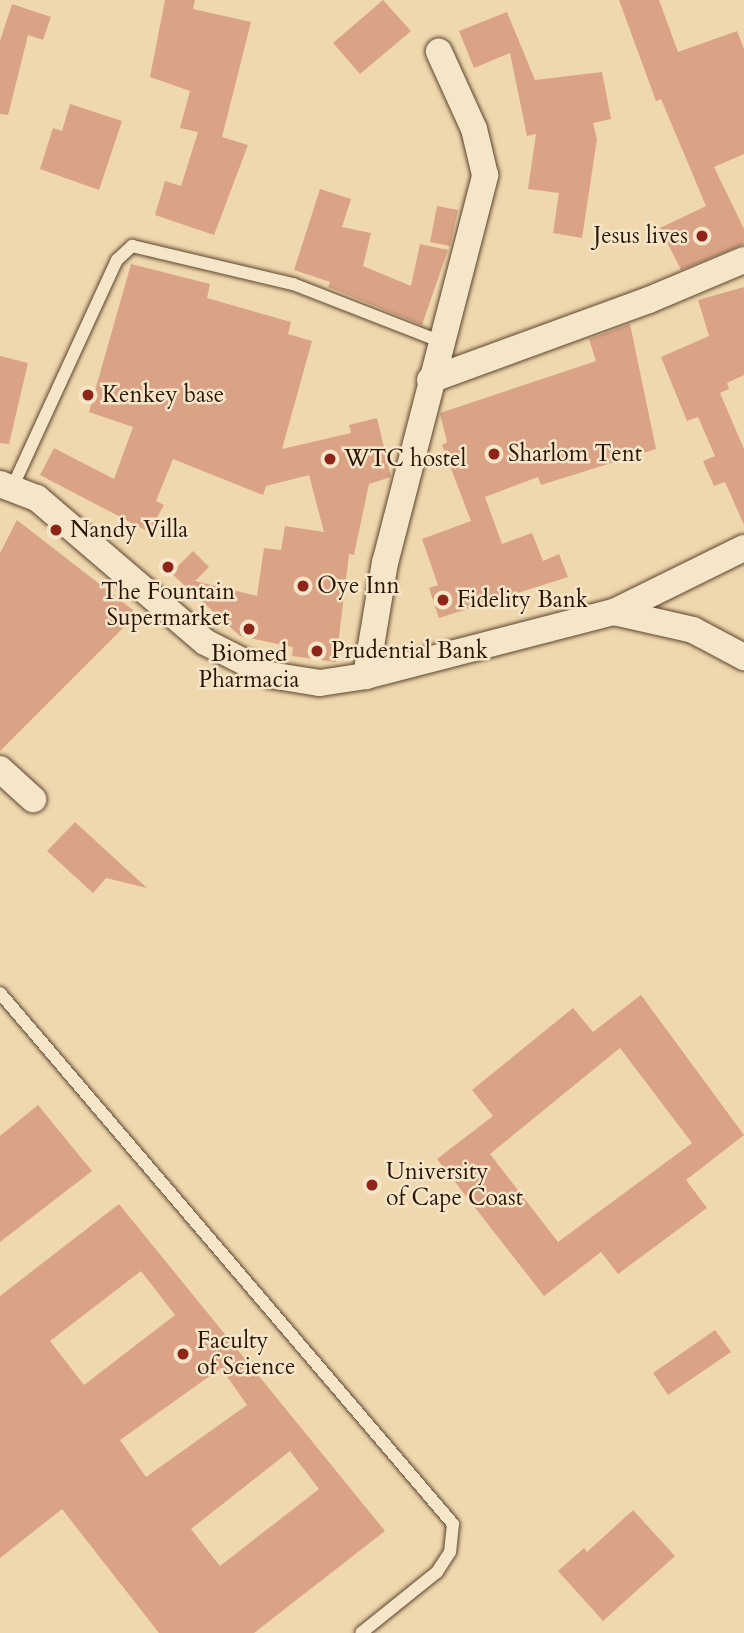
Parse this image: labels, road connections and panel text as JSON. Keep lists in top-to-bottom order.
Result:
{
  "places": [
    "Jesus lives",
    "Kenkey base",
    "Sharlom Tent",
    "WTC hostel",
    "Nandy Villa",
    "The Fountain Supermarket",
    "Oye Inn",
    "Fidelity Bank",
    "Biomed Pharmacia",
    "Prudential Bank",
    "University of Cape Coast",
    "Faculty of Science"
  ]
}
